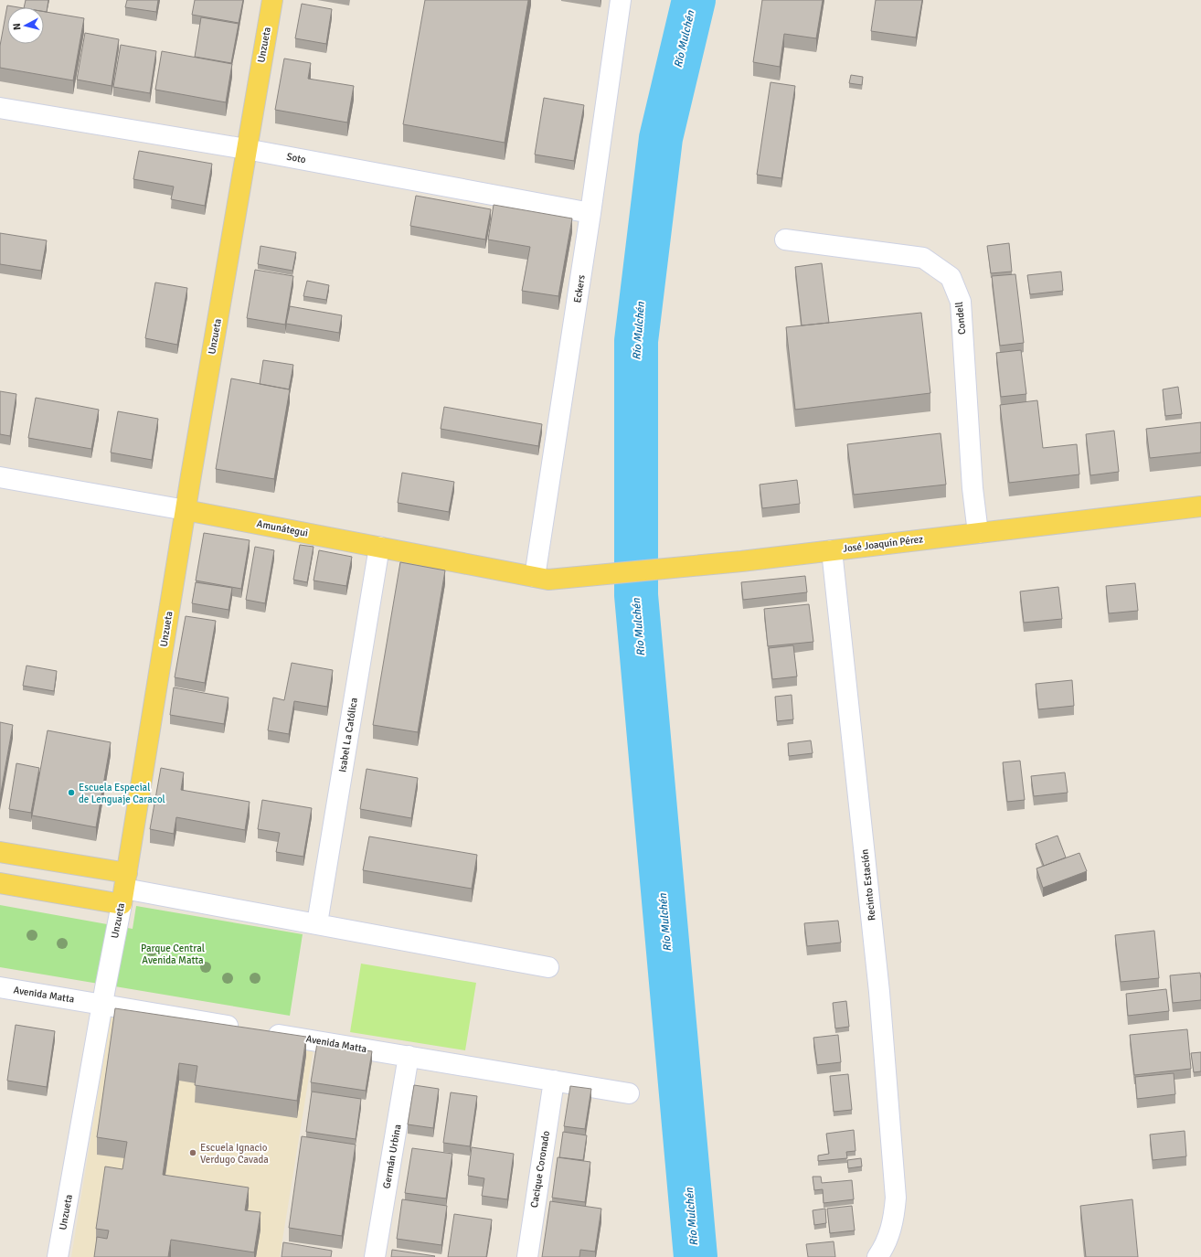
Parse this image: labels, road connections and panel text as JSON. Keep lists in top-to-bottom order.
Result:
{
  "streets": {
    "main road": ["Unzueta", "Amunátegui", "José Joaquín Pérez"],
    "street": [
      "Soto",
      "Eckers",
      "Condell",
      "Isabel La Católica",
      "Recinto Estación",
      "Avenida Matta",
      "Germán Urbina",
      "Cacique Coronado"
    ]
  },
  "crossings": [
    ["Unzueta", "Soto"],
    ["Unzueta", "Amunátegui"],
    ["Unzueta", "Avenida Matta"],
    ["Soto", "Eckers"],
    ["Eckers", "Amunátegui"],
    ["Condell", "José Joaquín Pérez"],
    ["Amunátegui", "José Joaquín Pérez"],
    ["Amunátegui", "Isabel La Católica"],
    ["José Joaquín Pérez", "Recinto Estación"],
    ["Avenida Matta", "Germán Urbina"],
    ["Avenida Matta", "Cacique Coronado"]
  ],
  "water": ["Río Mulchén"],
  "parks": ["Parque Central Avenida Matta"],
  "places": ["Escuela Especial de Lenguaje Caracol", "Escuela Ignacio Verdugo Cavada"],
  "north": "left"
}
